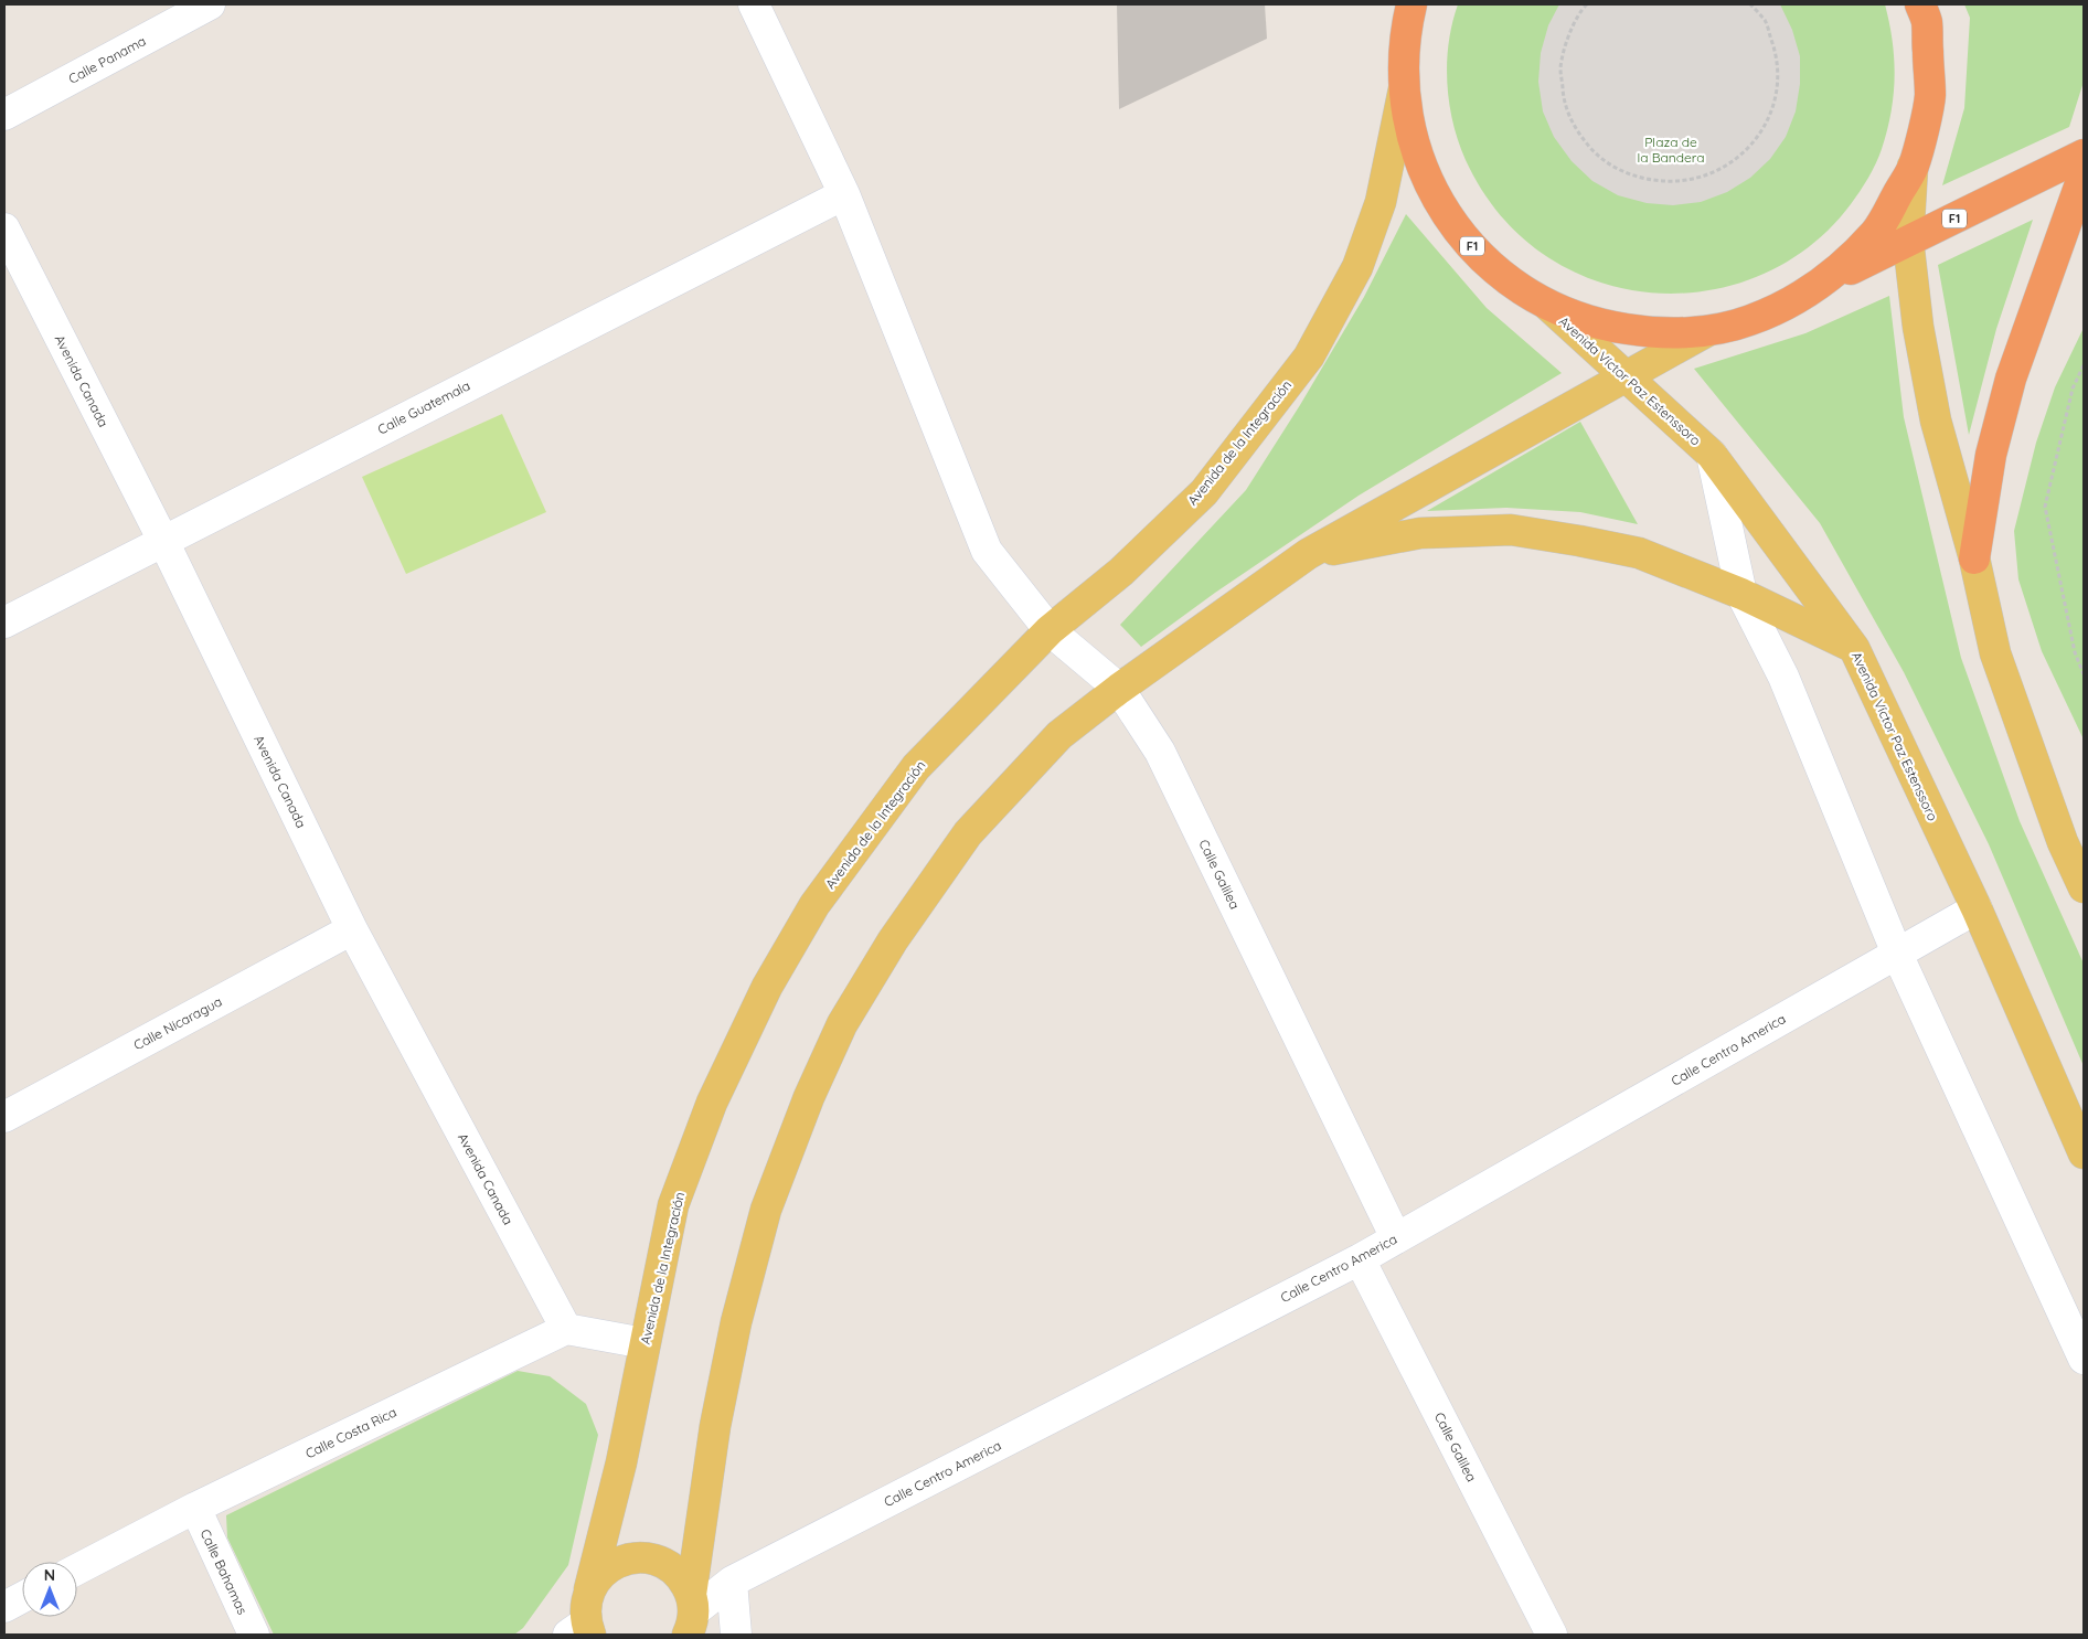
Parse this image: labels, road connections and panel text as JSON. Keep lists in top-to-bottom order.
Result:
{
  "streets": {
    "highway": ["F1"],
    "main road": ["Avenida Víctor Paz Estenssoro", "Avenida de la Integración"],
    "street": [
      "Calle Panama",
      "Avenida Canada",
      "Calle Guatemala",
      "Calle Galilea",
      "Calle Nicaragua",
      "Calle Centro America",
      "Calle Costa Rica",
      "Calle Bahamas"
    ]
  },
  "crossings": [
    ["F1", "Avenida Víctor Paz Estenssoro"],
    ["F1", "Avenida de la Integración"],
    ["Avenida Canada", "Calle Guatemala"],
    ["Avenida Canada", "Calle Nicaragua"],
    ["Avenida Canada", "Calle Costa Rica"],
    ["Avenida Víctor Paz Estenssoro", "Calle Centro America"],
    ["Calle Guatemala", "Calle Galilea"],
    ["Avenida de la Integración", "Calle Galilea"],
    ["Calle Galilea", "Calle Centro America"],
    ["Calle Costa Rica", "Calle Bahamas"]
  ],
  "parks": ["Plaza de la Bandera"],
  "north": "top"
}
